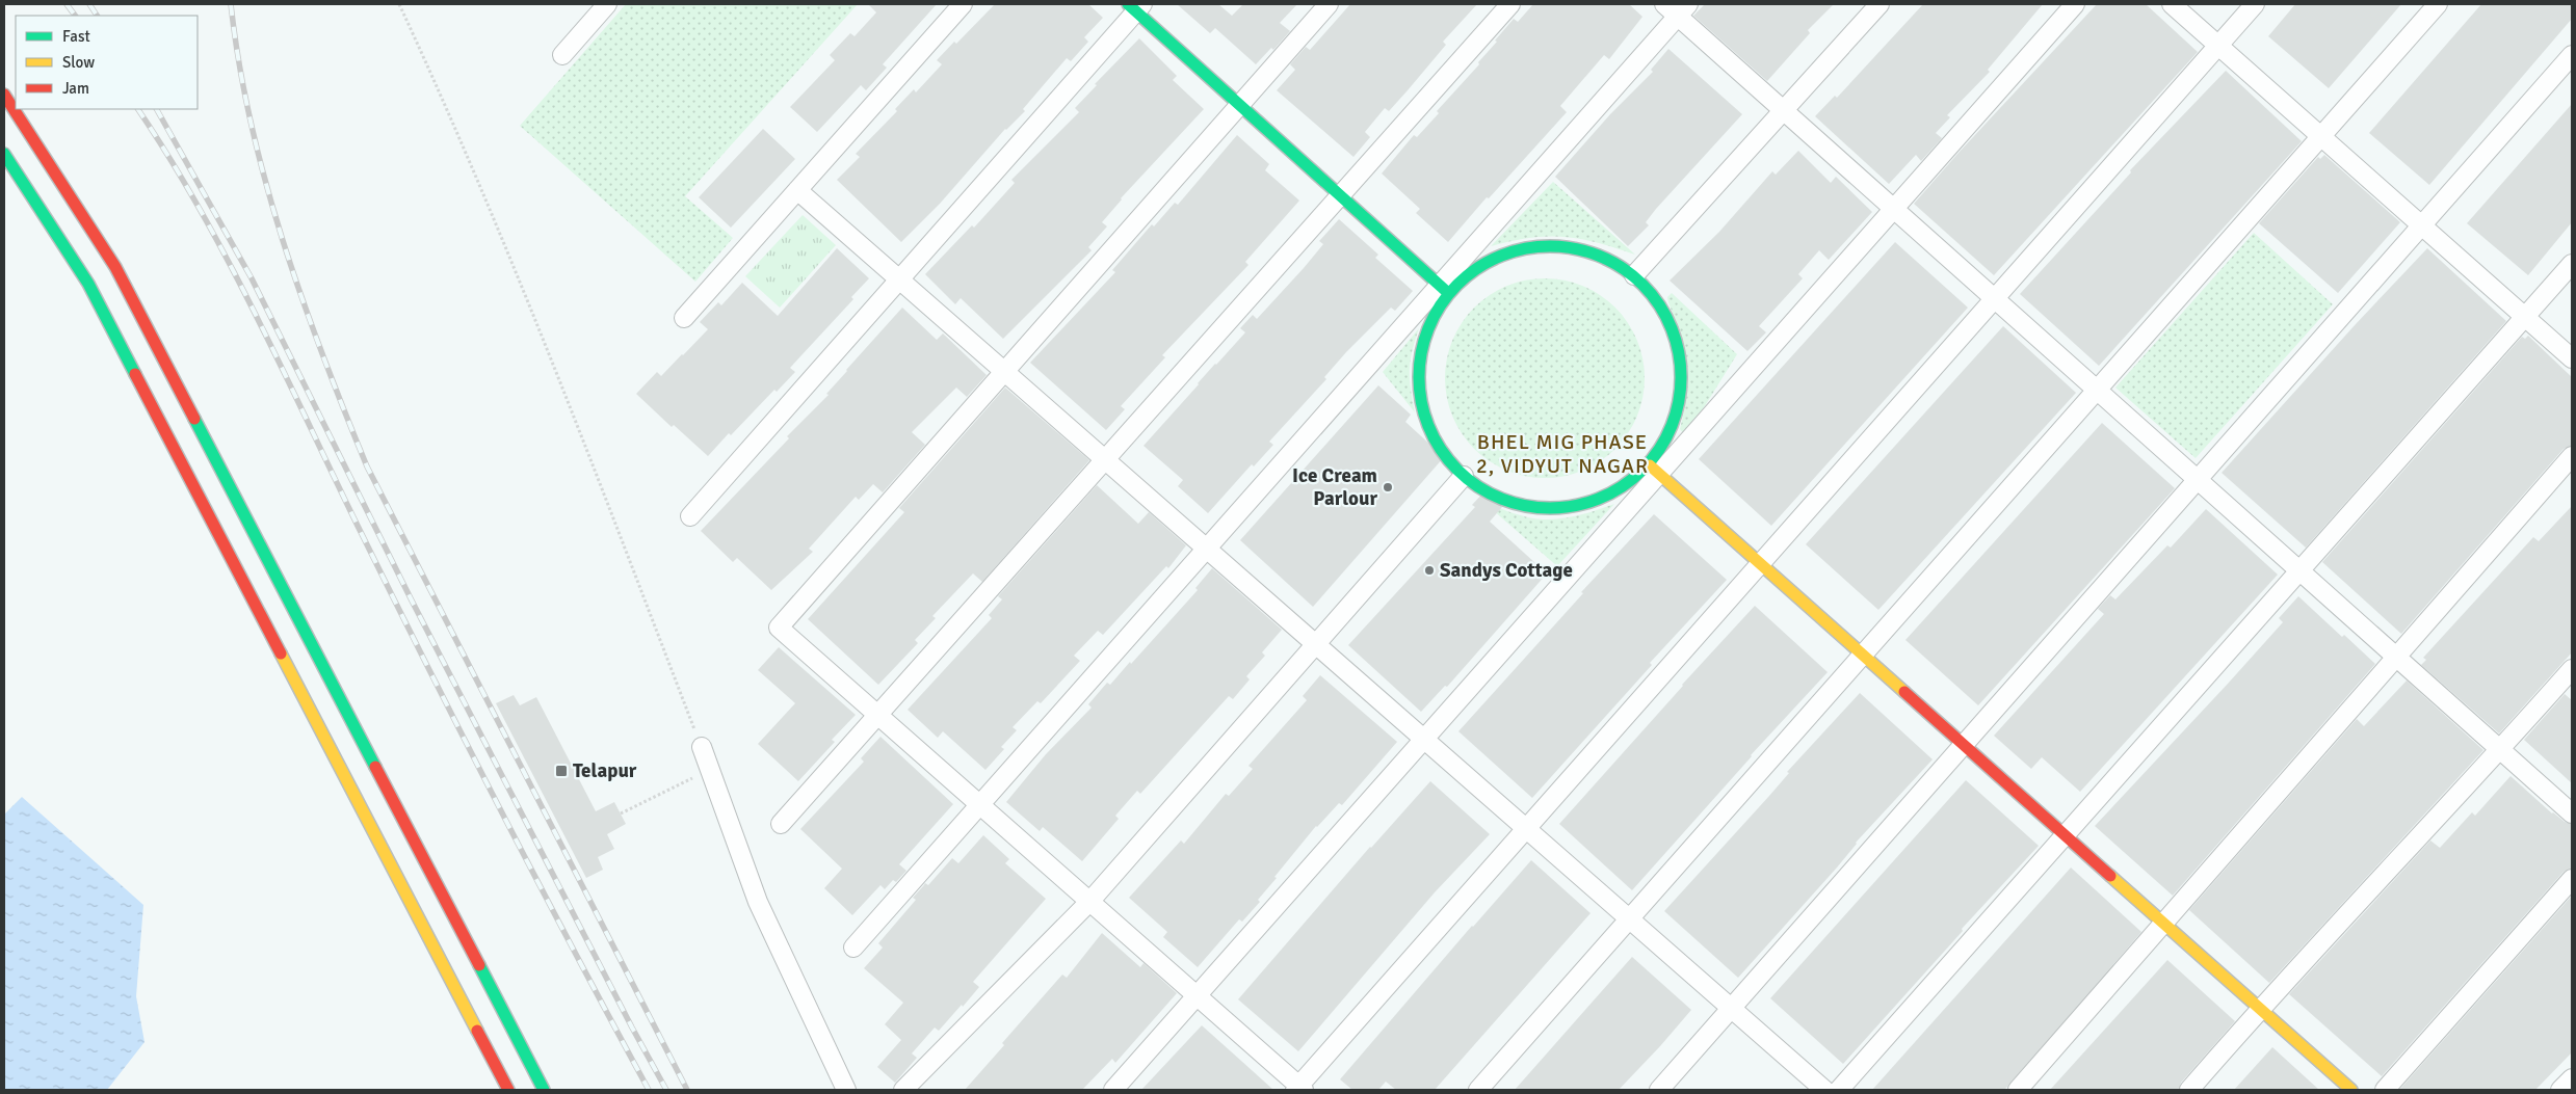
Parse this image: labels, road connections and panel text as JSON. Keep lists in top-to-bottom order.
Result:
{
  "districts": ["BHEL MIG PHASE 2, VIDYUT NAGAR"],
  "places": {
    "other": ["Ice Cream Parlour", "Sandys Cottage"],
    "transit": ["Telapur"]
  },
  "legend": ["Fast", "Slow", "Jam"]
}
